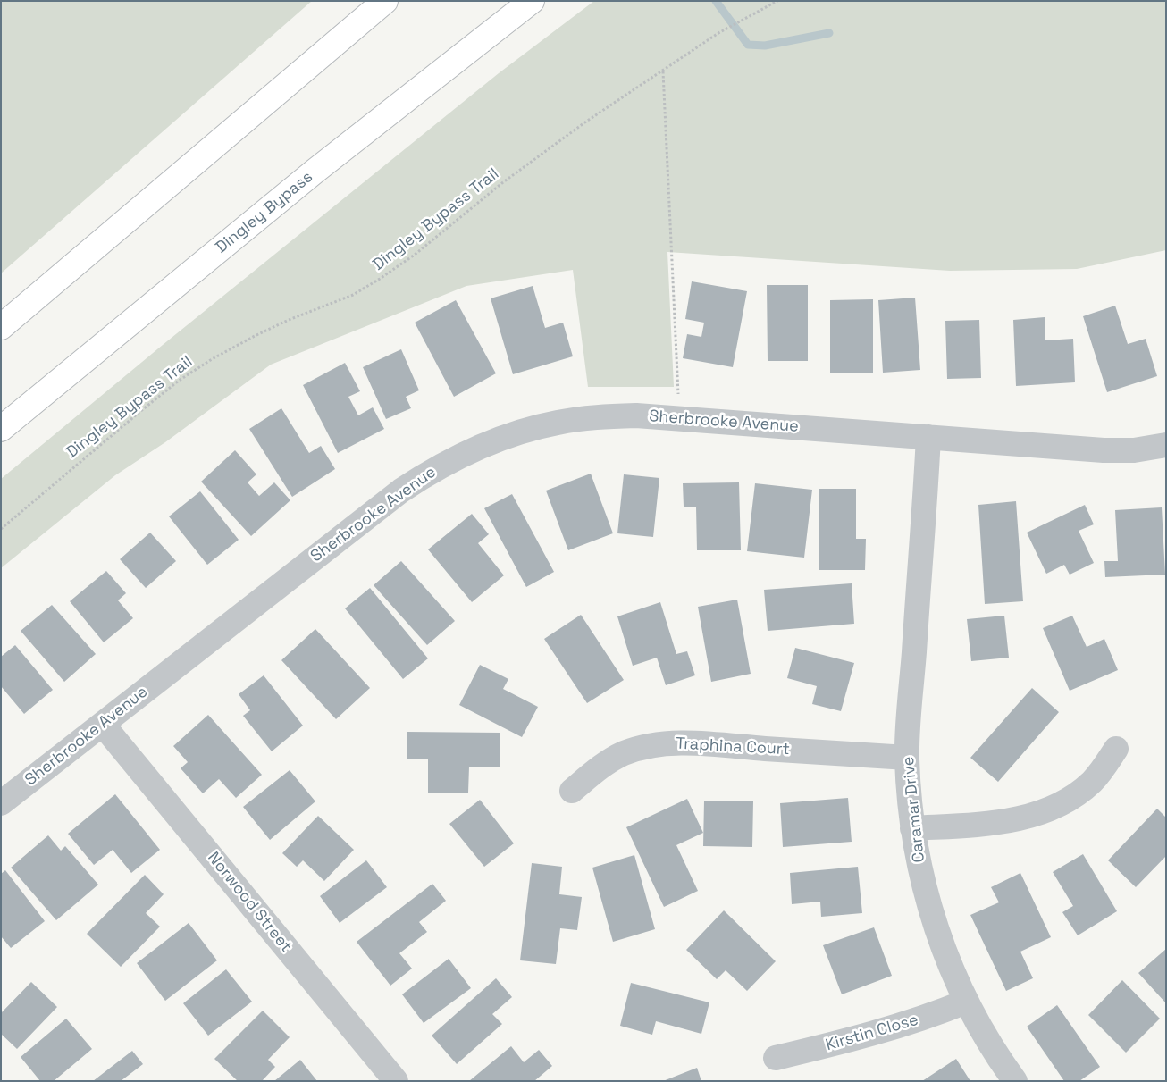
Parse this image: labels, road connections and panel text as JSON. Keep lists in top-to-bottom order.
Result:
{
  "streets": {
    "highway": ["Dingley Bypass"],
    "street": [
      "Sherbrooke Avenue",
      "Traphina Court",
      "Caramar Drive",
      "Norwood Street",
      "Kirstin Close"
    ],
    "path": ["Dingley Bypass Trail"]
  },
  "crossings": [
    ["Sherbrooke Avenue", "Caramar Drive"],
    ["Sherbrooke Avenue", "Norwood Street"],
    ["Traphina Court", "Caramar Drive"],
    ["Caramar Drive", "Kirstin Close"]
  ]
}
